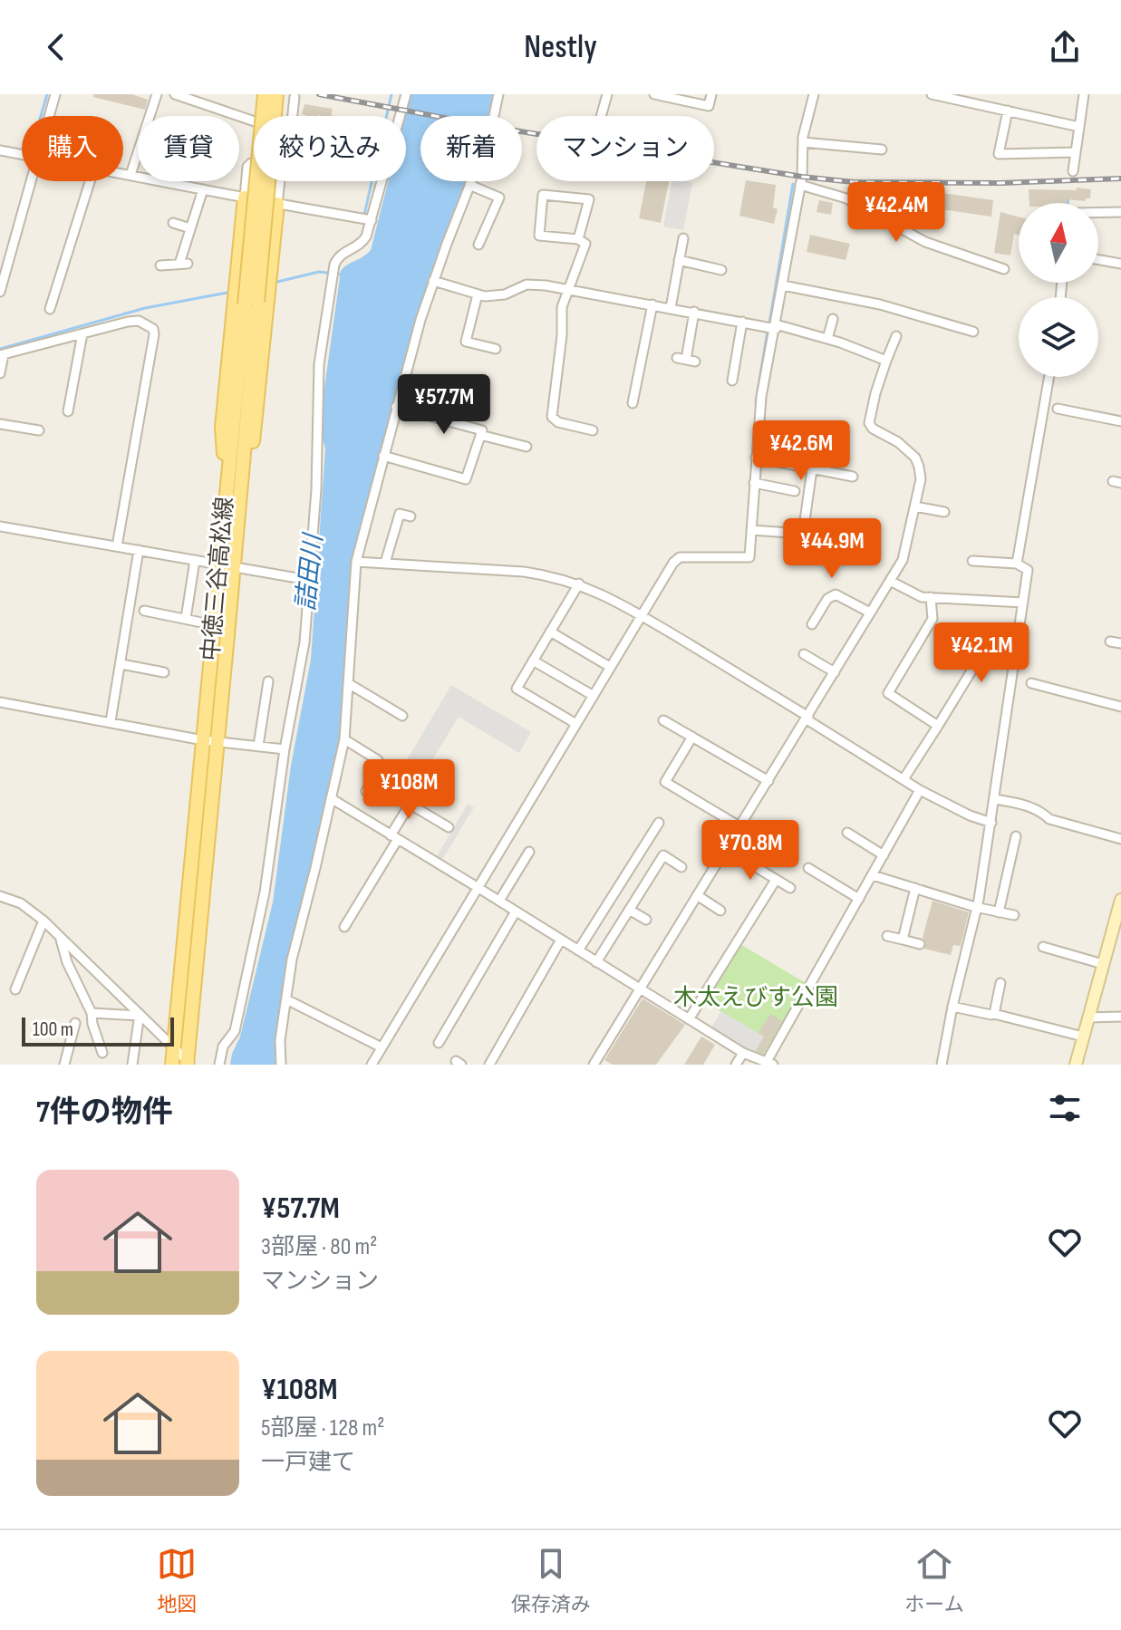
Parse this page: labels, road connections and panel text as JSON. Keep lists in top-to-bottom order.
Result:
{
  "streets": {
    "main road": ["中徳三谷高松線"]
  },
  "water": ["詰田川"],
  "parks": ["木太えびす公園"],
  "scale_bar": "100 m",
  "north": "top",
  "page": {
    "header": "Nestly",
    "chip": [
      "購入",
      "賃貸",
      "絞り込み",
      "新着",
      "マンション"
    ],
    "price": [
      "¥42.4M",
      "¥57.7M",
      "¥42.6M",
      "¥44.9M",
      "¥42.1M",
      "¥108M",
      "¥70.8M"
    ],
    "scale": "100 m",
    "heading": "7件の物件",
    "list": [
      {
        "name": "¥57.7M",
        "note": "3部屋 · 80 m² · マンション"
      },
      {
        "name": "¥108M",
        "note": "5部屋 · 128 m² · 一戸建て"
      }
    ],
    "tabs": ["地図", "保存済み", "ホーム"]
  }
}
